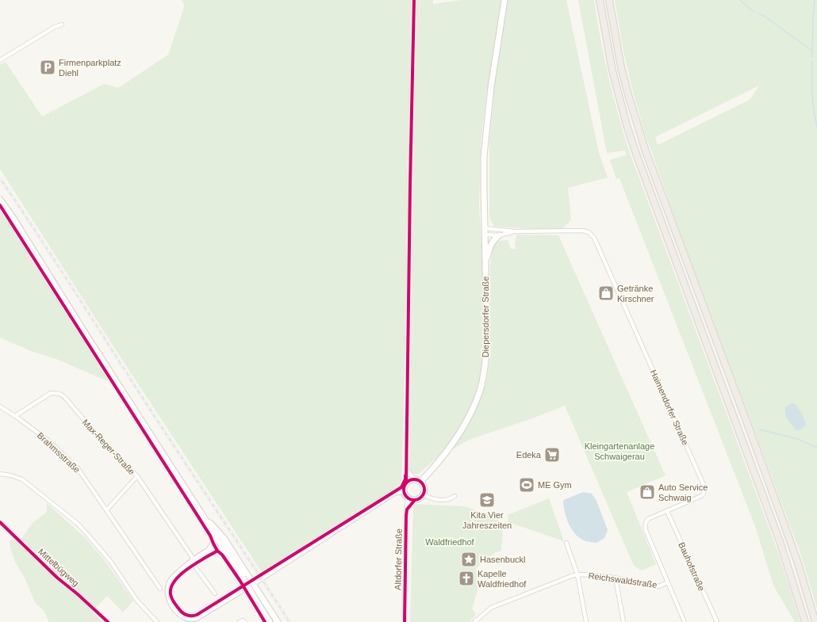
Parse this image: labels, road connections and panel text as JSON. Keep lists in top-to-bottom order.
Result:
{
  "streets": {
    "street": [
      "Diepersdorfer Straße",
      "Haimendorfer Straße",
      "Max-Reger-Straße",
      "Brahmsstraße",
      "Altdorfer Straße",
      "Bauhofstraße",
      "Mittelbügweg",
      "Reichswaldstraße"
    ]
  },
  "crossings": [
    ["Diepersdorfer Straße", "Haimendorfer Straße"],
    ["Diepersdorfer Straße", "Altdorfer Straße"],
    ["Haimendorfer Straße", "Bauhofstraße"],
    ["Haimendorfer Straße", "Reichswaldstraße"],
    ["Max-Reger-Straße", "Brahmsstraße"]
  ],
  "parks": ["Kleingartenanlage Schwaigerau", "Waldfriedhof"],
  "places": {
    "parking": ["Firmenparkplatz Diehl"],
    "shop": ["Getränke Kirschner", "Auto Service Schwaig"],
    "supermarket": ["Edeka"],
    "sports": ["ME Gym"],
    "school or university": ["Kita Vier Jahreszeiten"],
    "place": ["Hasenbuckl"],
    "church": ["Kapelle Waldfriedhof"]
  }
}
